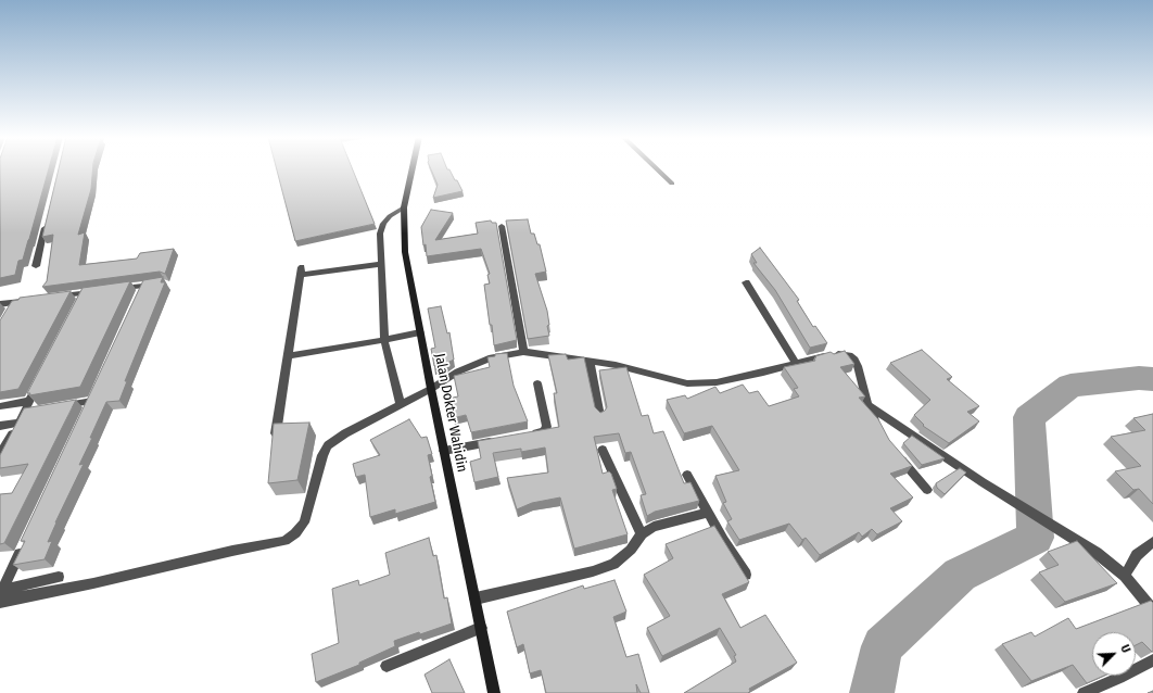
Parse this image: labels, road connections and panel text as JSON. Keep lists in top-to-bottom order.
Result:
{
  "streets": {
    "main road": ["Jalan Dokter Wahidin"]
  },
  "north": "top right"
}
